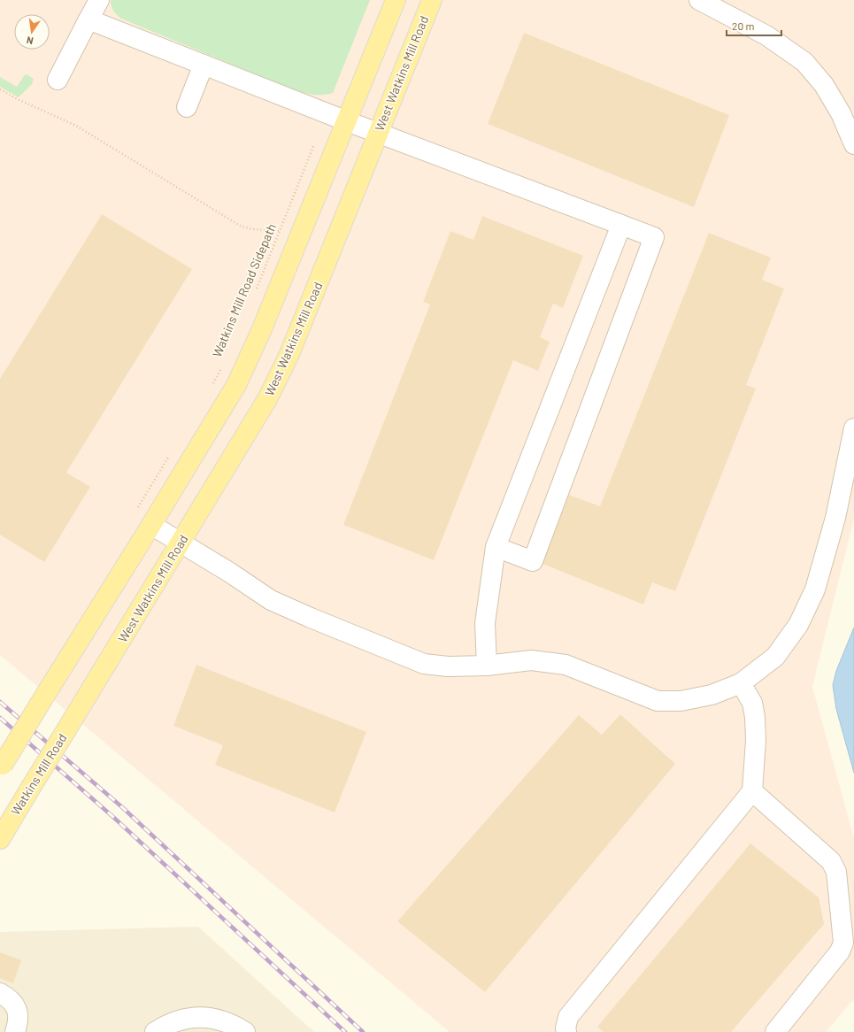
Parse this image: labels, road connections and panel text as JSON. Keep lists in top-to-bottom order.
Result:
{
  "streets": {
    "main road": ["West Watkins Mill Road", "Watkins Mill Road"],
    "path": ["Watkins Mill Road Sidepath"]
  },
  "crossings": [
    ["West Watkins Mill Road", "Watkins Mill Road"]
  ],
  "scale_bar": "20 m",
  "north": "bottom"
}
